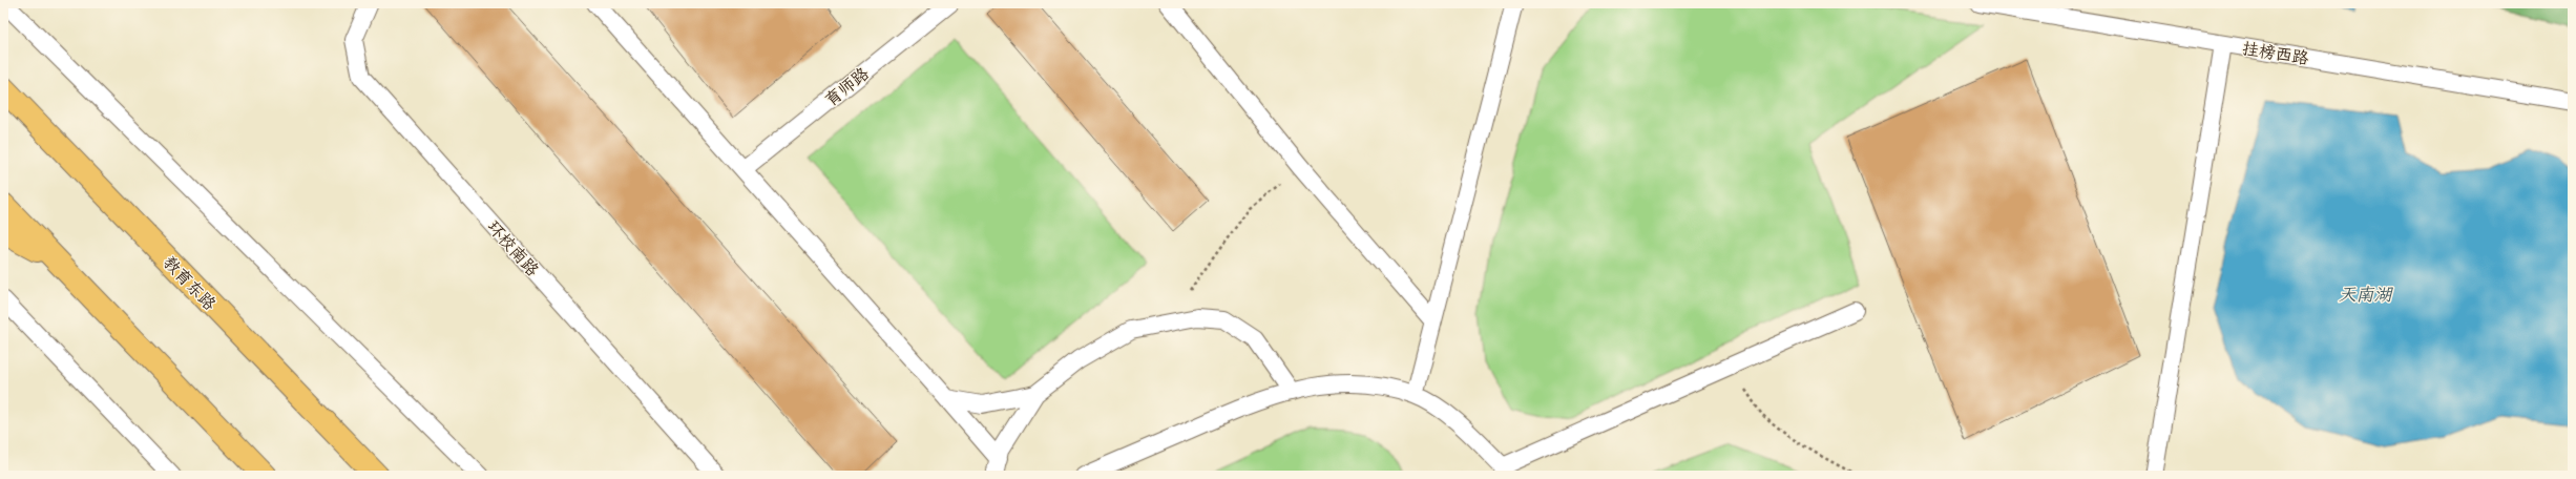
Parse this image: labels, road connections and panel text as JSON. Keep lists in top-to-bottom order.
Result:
{
  "streets": {
    "main road": ["教育东路"],
    "lane": ["挂榜西路", "育师路", "环校南路"]
  },
  "water": ["天南湖"]
}
